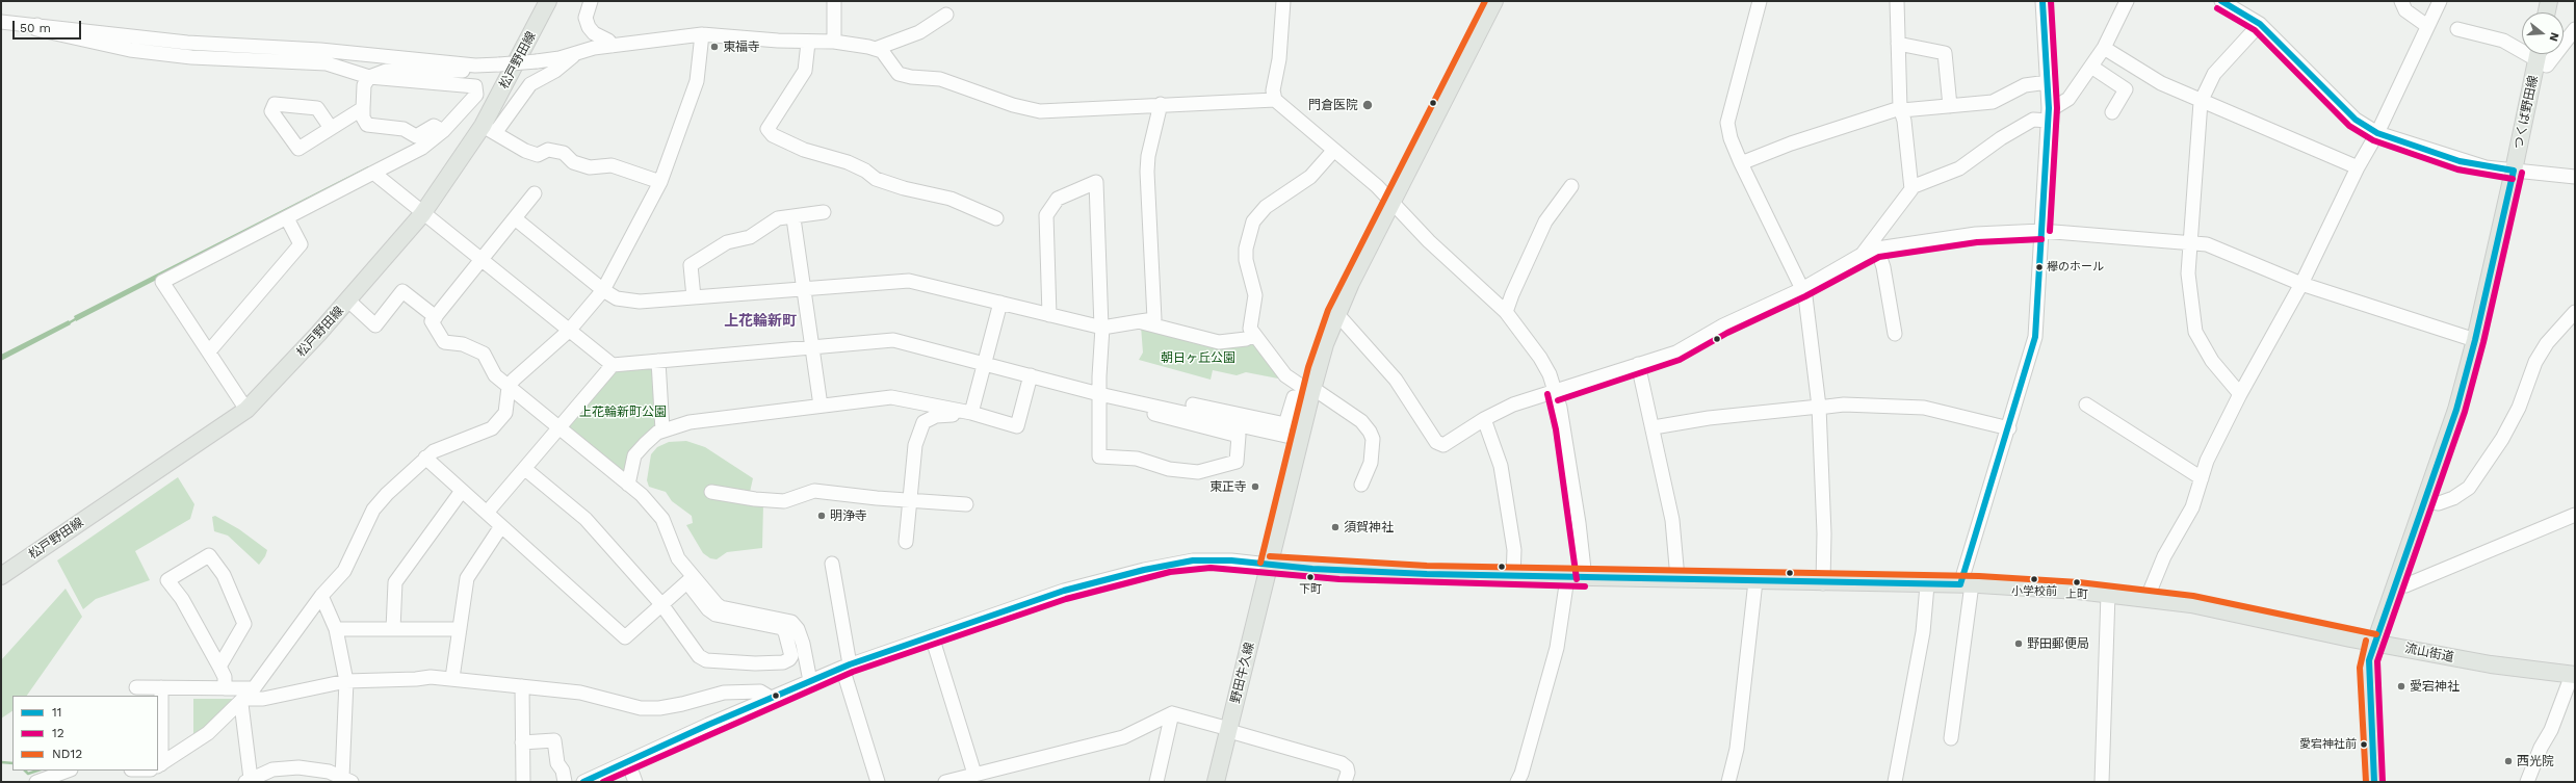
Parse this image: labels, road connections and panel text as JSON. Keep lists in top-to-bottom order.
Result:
{
  "streets": {
    "main road": [
      "松戸野田線",
      "つくば野田線",
      "流山街道",
      "野田牛久線"
    ]
  },
  "crossings": [
    ["つくば野田線", "流山街道"],
    ["流山街道", "野田牛久線"]
  ],
  "districts": ["上花輪新町"],
  "parks": ["朝日ヶ丘公園", "上花輪新町公園"],
  "places": [
    "東福寺",
    "門倉医院",
    "欅のホール",
    "東正寺",
    "明浄寺",
    "須賀神社",
    "下町",
    "小学校前",
    "上町",
    "野田郵便局",
    "愛宕神社",
    "愛宕神社前",
    "西光院"
  ],
  "lines": ["transit line 11", "transit line 12", "transit line ND12"],
  "legend": ["11", "12", "ND12"],
  "scale_bar": "50 m",
  "north": "right"
}
